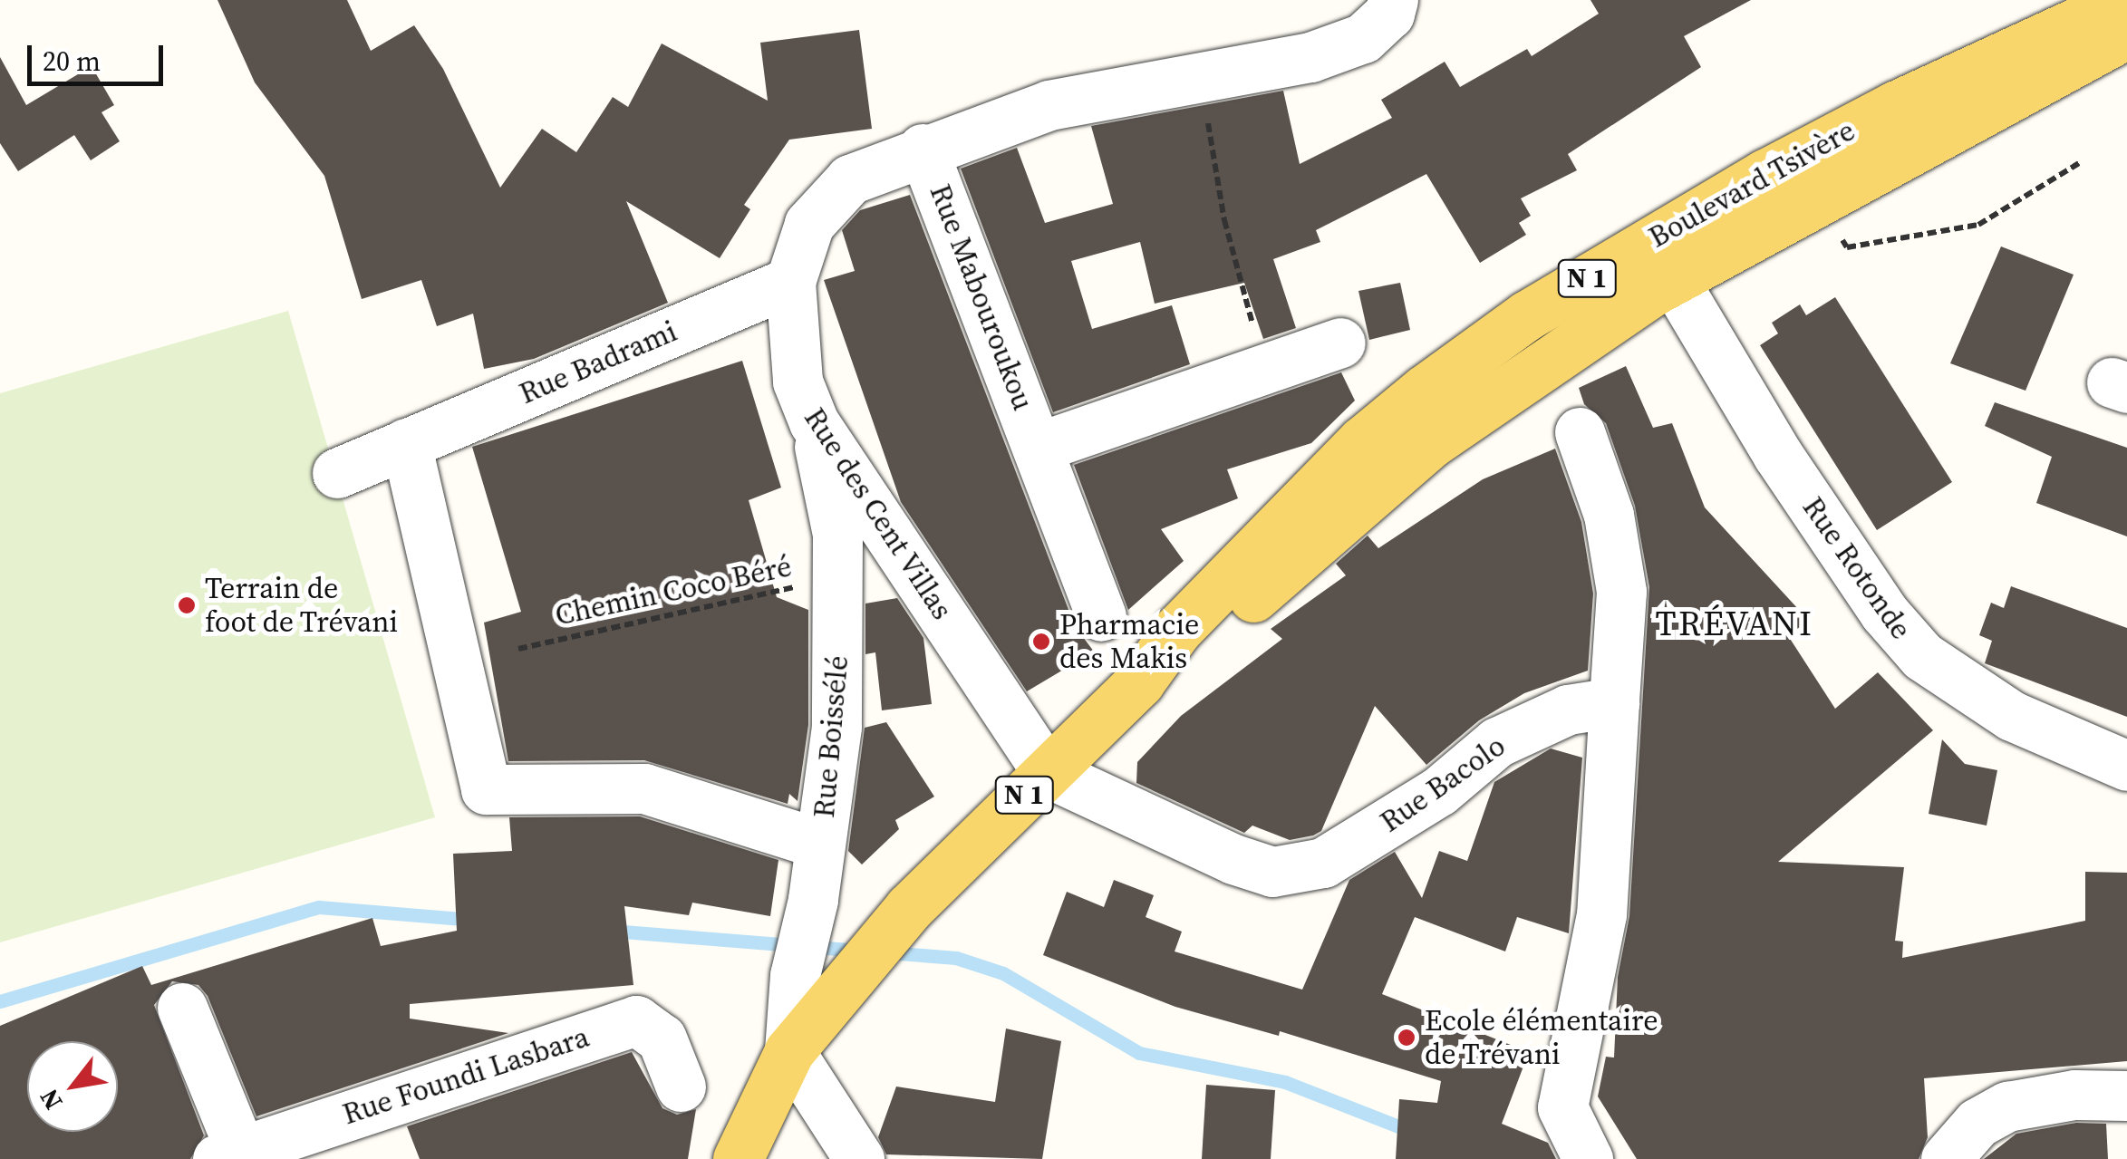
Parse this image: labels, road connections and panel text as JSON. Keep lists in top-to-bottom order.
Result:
{
  "streets": {
    "main road": ["Boulevard Tsivère", "N 1"],
    "street": [
      "Rue Mabouroukou",
      "Rue Badrami",
      "Rue des Cent Villas",
      "Rue Rotonde",
      "Rue Boissélé",
      "Rue Bacolo",
      "Rue Foundi Lasbara"
    ],
    "path": ["Chemin Coco Béré"]
  },
  "crossings": [
    ["Boulevard Tsivère", "N 1"],
    ["Boulevard Tsivère", "Rue des Cent Villas"],
    ["Boulevard Tsivère", "Rue Rotonde"],
    ["Boulevard Tsivère", "Rue Boissélé"],
    ["Boulevard Tsivère", "Rue Bacolo"],
    ["N 1", "Rue Rotonde"],
    ["N 1", "Rue Boissélé"],
    ["Rue Mabouroukou", "Rue des Cent Villas"],
    ["Rue Badrami", "Rue des Cent Villas"],
    ["Rue des Cent Villas", "Rue Boissélé"],
    ["Rue des Cent Villas", "Rue Bacolo"],
    ["Chemin Coco Béré", "Rue Boissélé"]
  ],
  "districts": ["TRÉVANI"],
  "places": ["Terrain de foot de Trévani", "Pharmacie des Makis", "Ecole élémentaire de Trévani"],
  "scale_bar": "20 m",
  "north": "bottom left"
}
